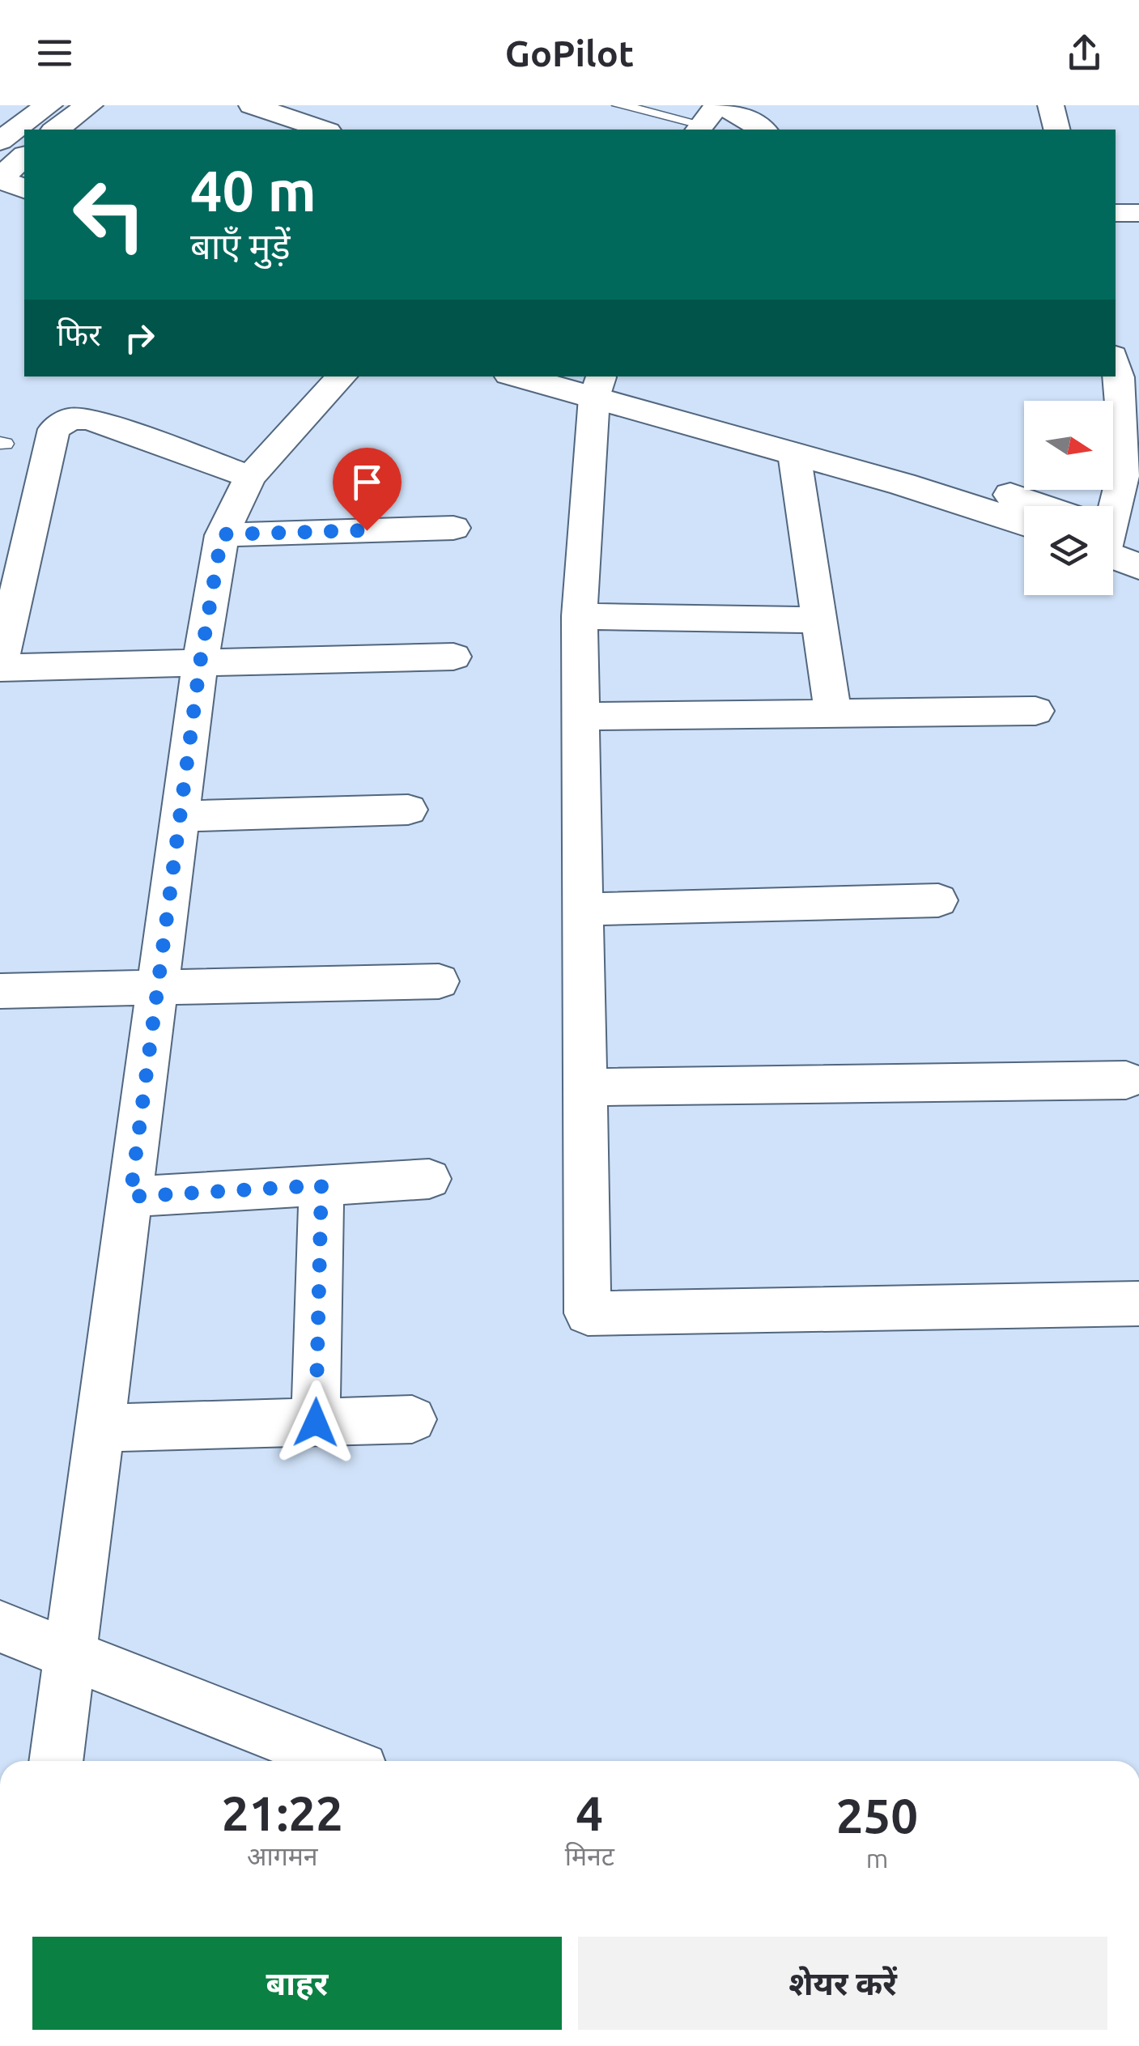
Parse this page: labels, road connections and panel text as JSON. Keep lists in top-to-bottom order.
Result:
{
  "north": "right",
  "page": {
    "header": "GoPilot",
    "turn": ["40 m", "बाएँ मुड़ें"],
    "then": "फिर",
    "eta": [
      "21:22",
      "आगमन",
      "4",
      "मिनट",
      "250",
      "m"
    ],
    "buttons": ["बाहर", "शेयर करें"]
  }
}
